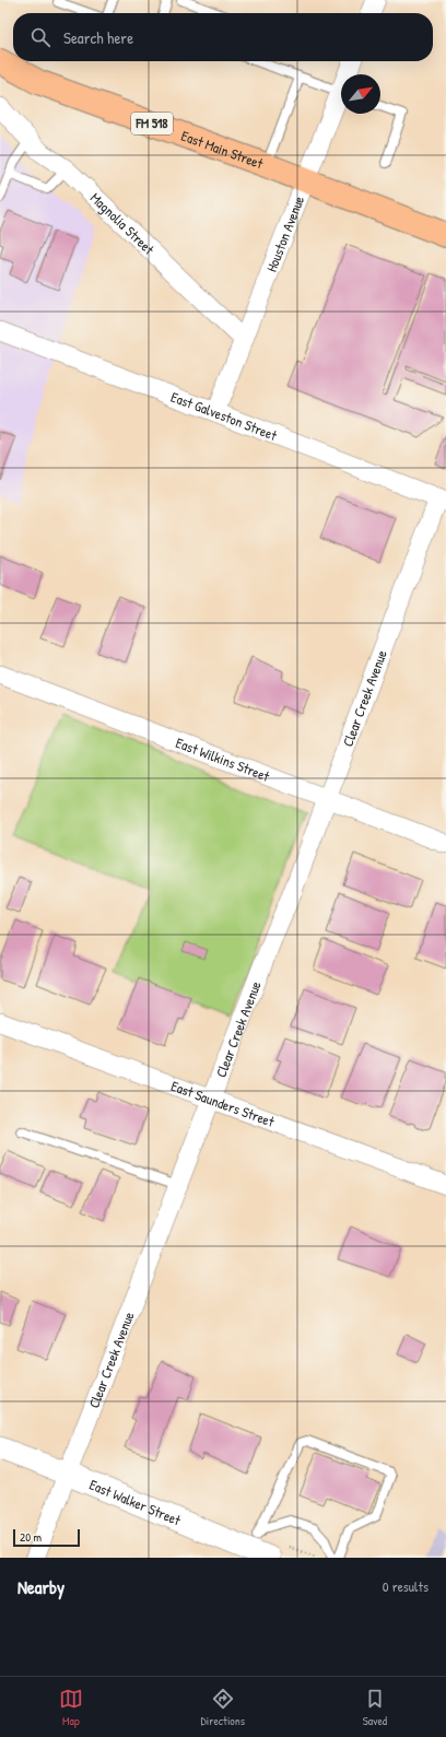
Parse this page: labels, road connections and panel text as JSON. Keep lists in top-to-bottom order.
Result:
{
  "streets": {
    "main road": ["FM 518", "East Main Street"],
    "street": [
      "Magnolia Street",
      "Houston Avenue",
      "East Galveston Street",
      "Clear Creek Avenue",
      "East Wilkins Street",
      "East Saunders Street",
      "East Walker Street"
    ]
  },
  "crossings": [
    ["East Main Street", "Houston Avenue"],
    ["Magnolia Street", "Houston Avenue"],
    ["Houston Avenue", "East Galveston Street"],
    ["East Galveston Street", "Clear Creek Avenue"],
    ["Clear Creek Avenue", "East Wilkins Street"],
    ["Clear Creek Avenue", "East Saunders Street"],
    ["Clear Creek Avenue", "East Walker Street"]
  ],
  "scale_bar": "20 m",
  "north": "top right",
  "page": {
    "search": "Search here",
    "scale": "20 m",
    "heading": ["Nearby", "0 results"],
    "nav": ["Map", "Directions", "Saved"]
  }
}
